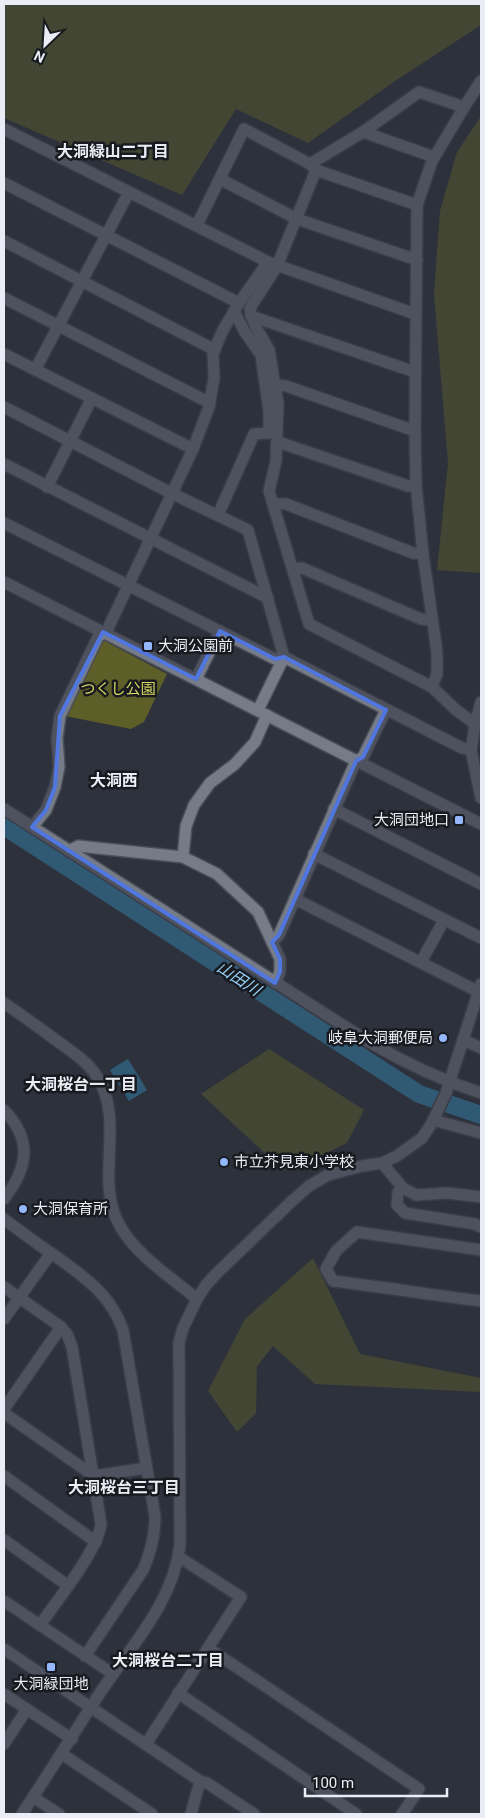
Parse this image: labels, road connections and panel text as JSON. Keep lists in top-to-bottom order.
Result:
{
  "districts": [
    "大洞緑山二丁目",
    "大洞西",
    "大洞桜台一丁目",
    "大洞桜台三丁目",
    "大洞桜台二丁目"
  ],
  "water": ["山田川"],
  "parks": ["つくし公園"],
  "places": {
    "transit": ["大洞公園前", "大洞団地口", "大洞緑団地"],
    "other": ["岐阜大洞郵便局", "市立芥見東小学校", "大洞保育所"]
  },
  "scale_bar": "100 m",
  "north": "bottom left"
}
